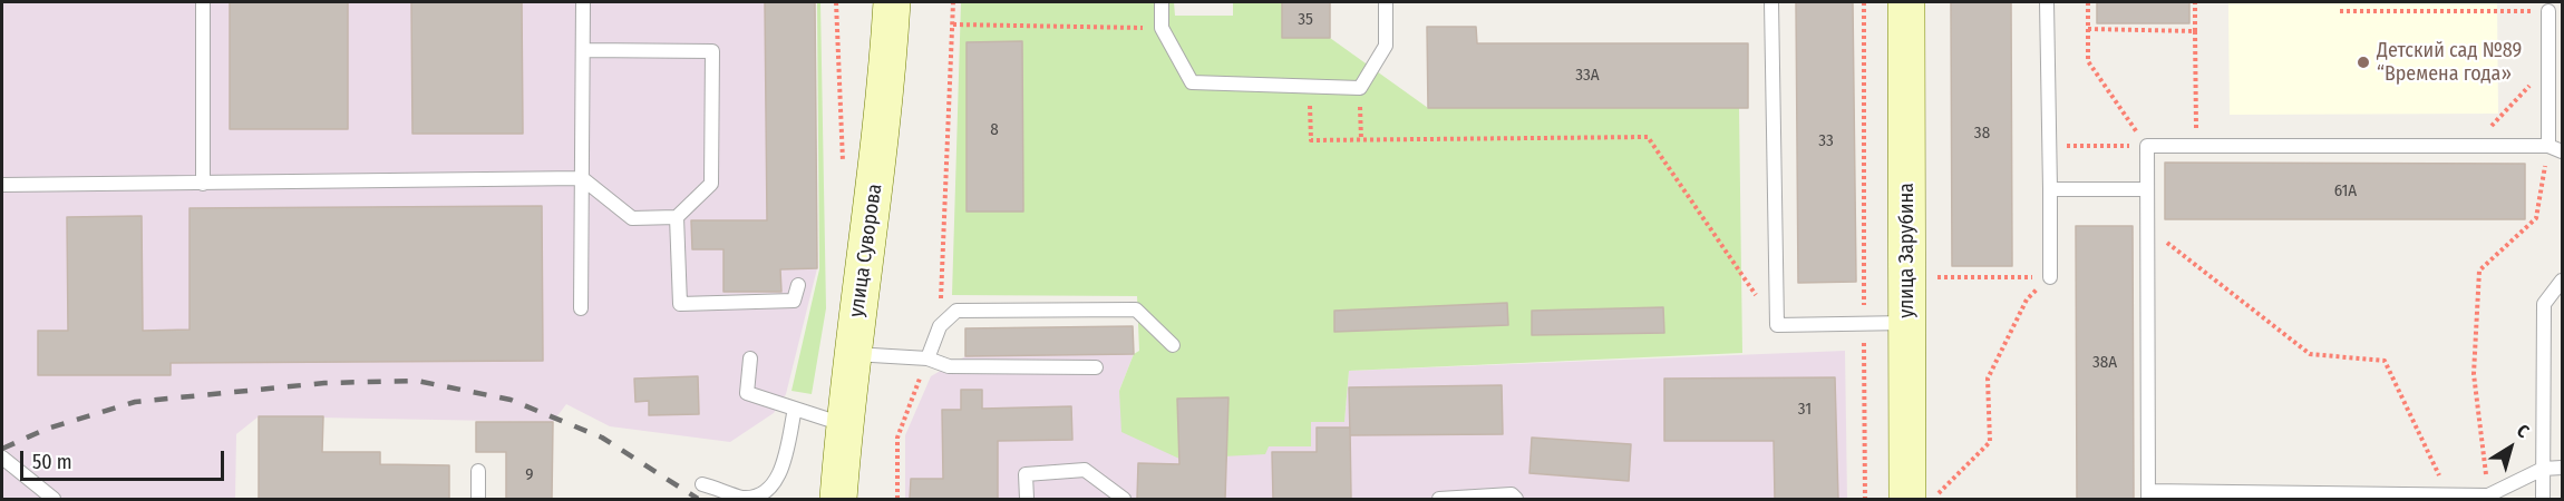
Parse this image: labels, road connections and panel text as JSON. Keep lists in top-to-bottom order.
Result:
{
  "streets": {
    "main road": ["улица Суворова", "улица Зарубина"]
  },
  "places": ["Детский сад №89 “Времена года»"],
  "house_numbers": [
    "35",
    "33А",
    "8",
    "38",
    "33",
    "61А",
    "38А",
    "31",
    "9"
  ],
  "scale_bar": "50 m",
  "north": "top right"
}
